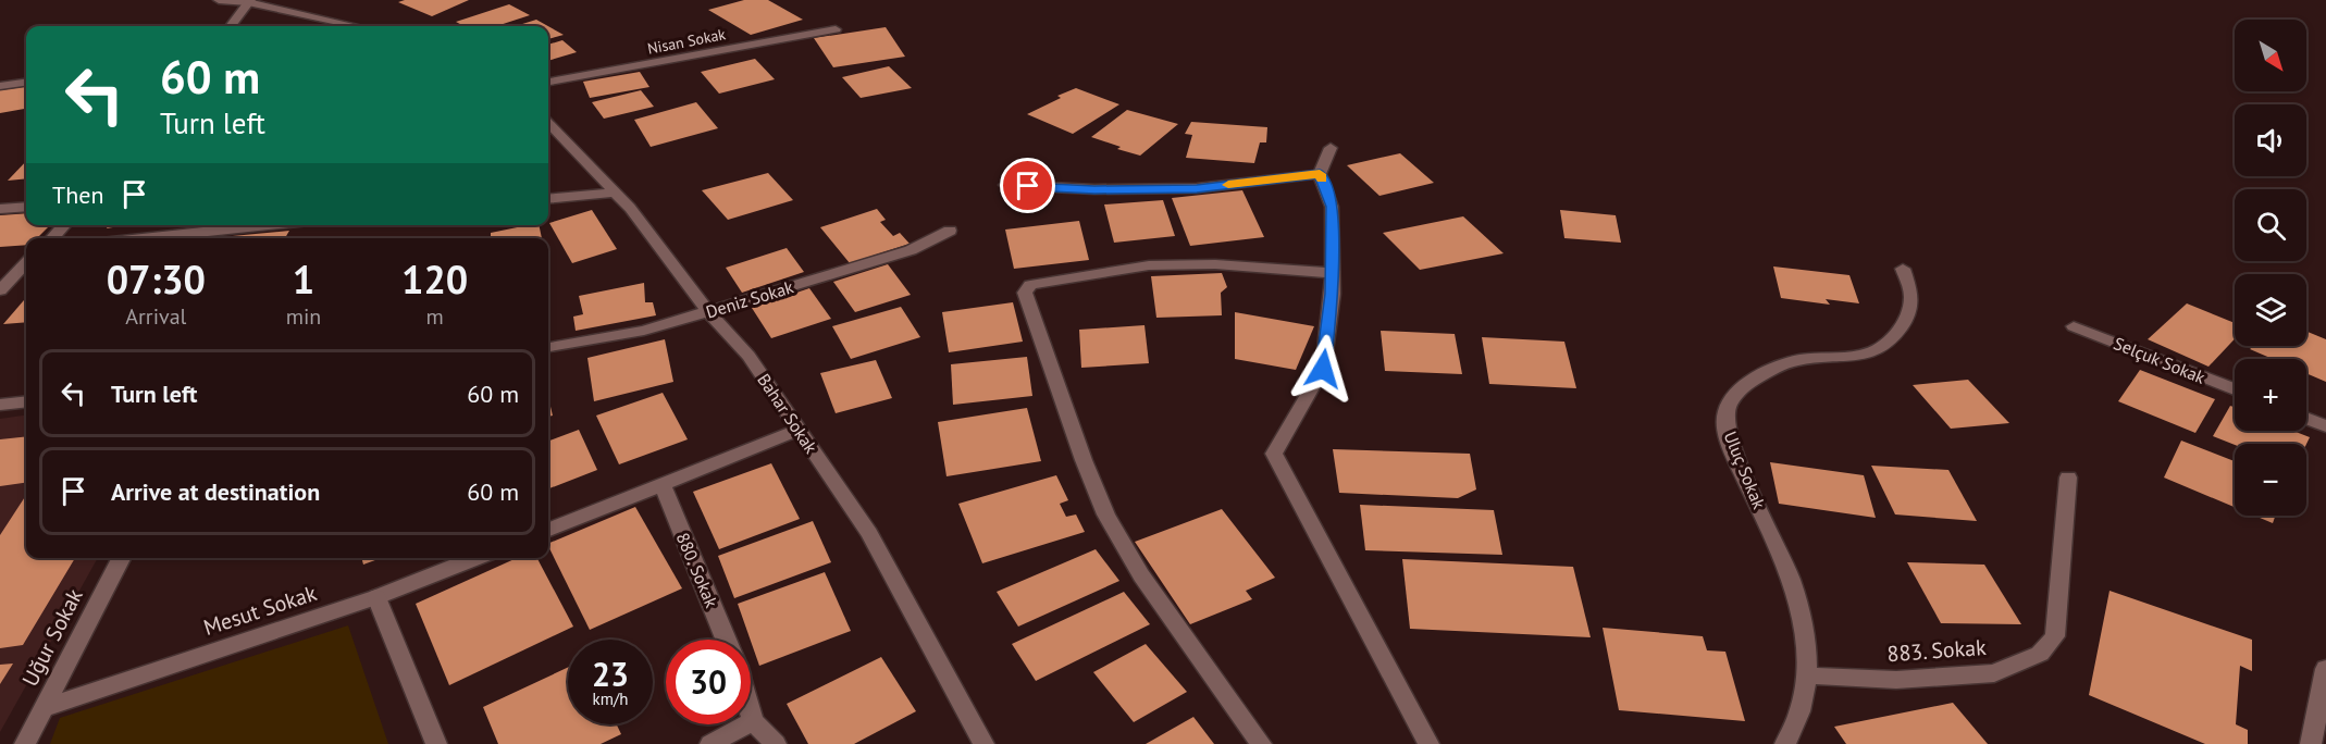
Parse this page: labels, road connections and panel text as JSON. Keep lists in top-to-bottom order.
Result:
{
  "streets": {
    "street": [
      "Nisan Sokak",
      "Deniz Sokak",
      "Selçuk Sokak",
      "Bahar Sokak",
      "Uluç Sokak",
      "880. Sokak",
      "Mesut Sokak",
      "Uğur Sokak",
      "883. Sokak"
    ]
  },
  "crossings": [
    ["Deniz Sokak", "Bahar Sokak"],
    ["Uluç Sokak", "883. Sokak"],
    ["Mesut Sokak", "Uğur Sokak"]
  ],
  "north": "bottom right",
  "page": {
    "map_buttons": ["+", "−"],
    "turn": ["60 m", "Turn left"],
    "then": "Then",
    "eta": [
      "07:30",
      "Arrival",
      "1",
      "min",
      "120",
      "m"
    ],
    "list": [
      {
        "name": "Turn left",
        "value": "60 m"
      },
      {
        "name": "Arrive at destination",
        "value": "60 m"
      }
    ],
    "speed": "23 km/h",
    "limit": "30"
  }
}
